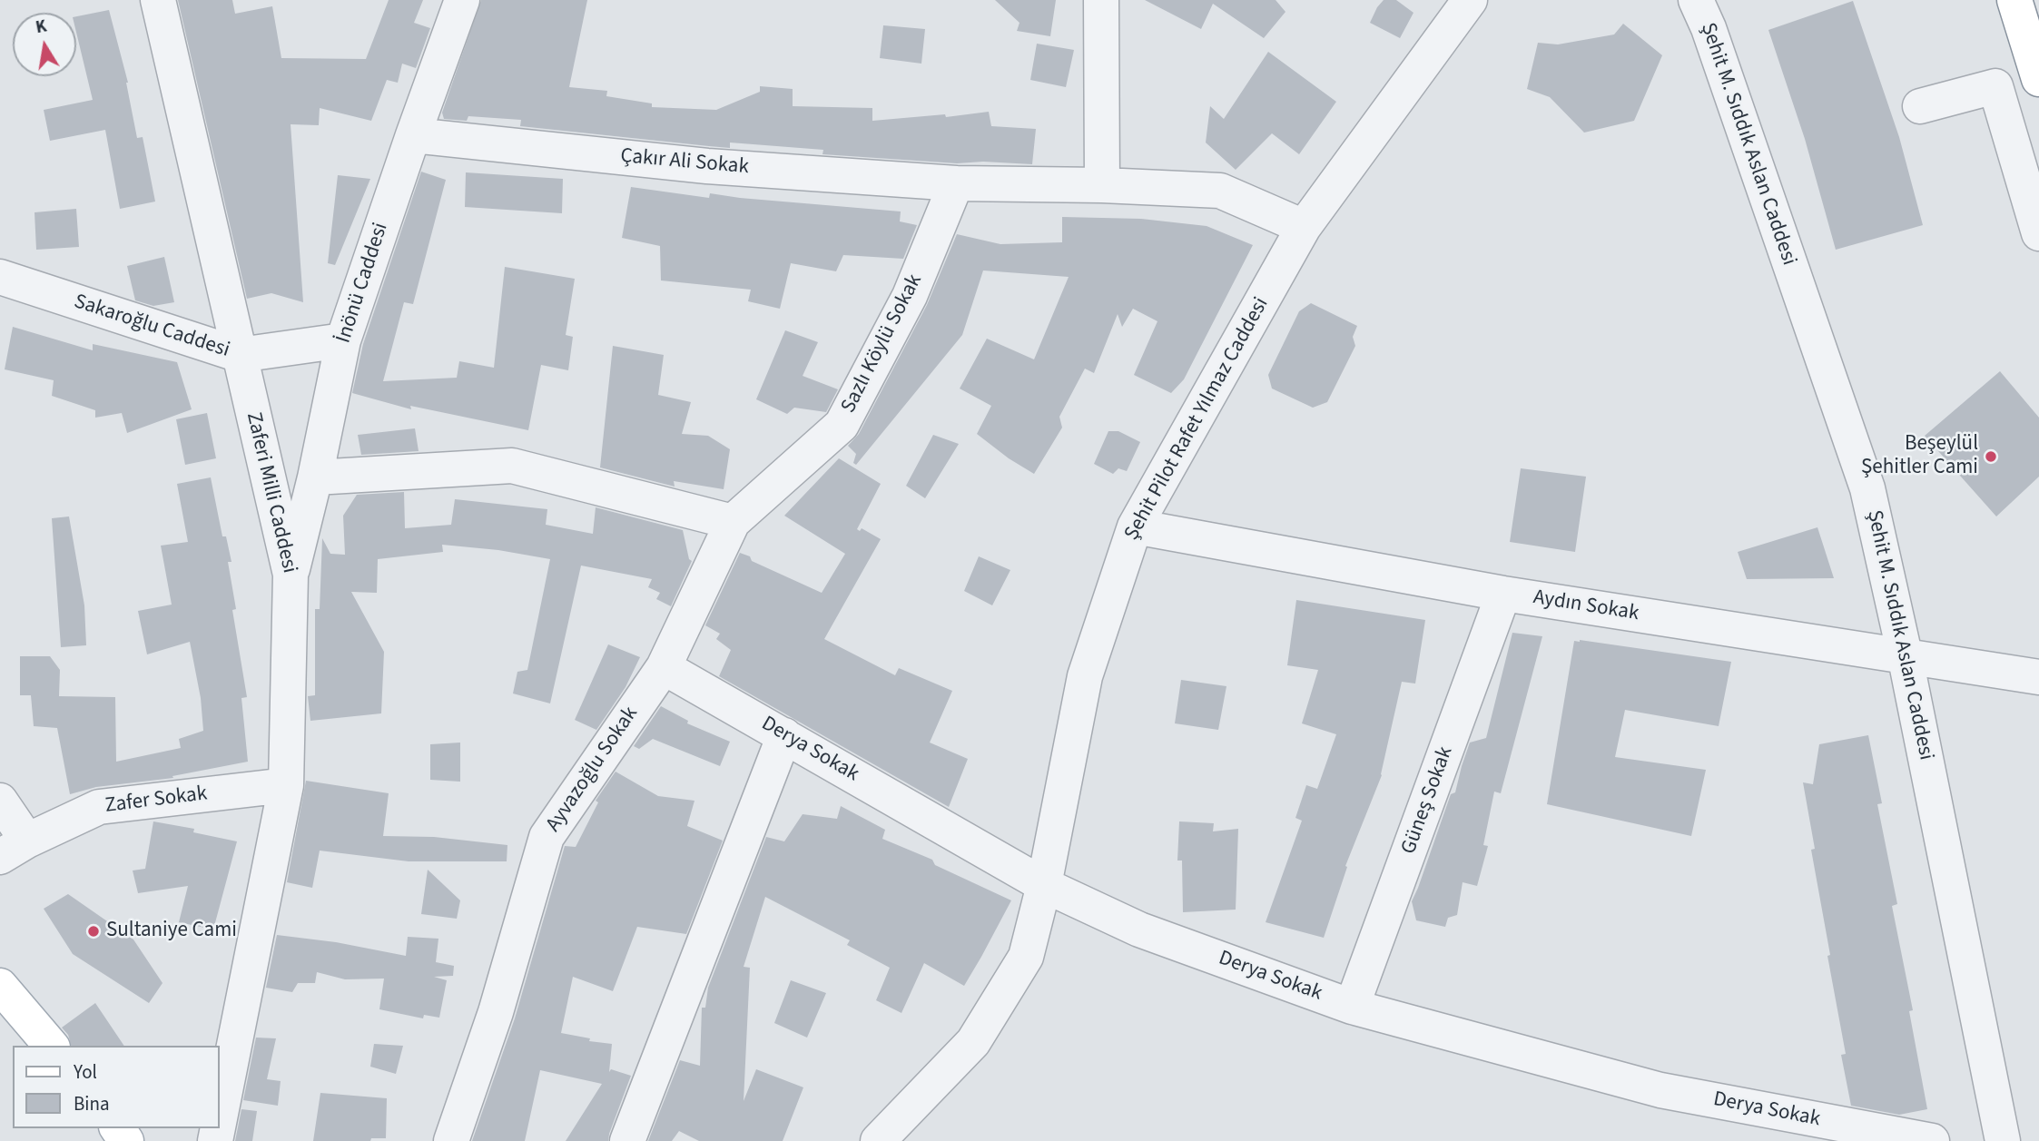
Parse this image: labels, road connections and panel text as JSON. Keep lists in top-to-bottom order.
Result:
{
  "streets": {
    "street": [
      "Şehit M. Sıddık Aslan Caddesi",
      "Çakır Ali Sokak",
      "İnönü Caddesi",
      "Sakaroğlu Caddesi",
      "Sazlı Köylü Sokak",
      "Şehit Pilot Rafet Yılmaz Caddesi",
      "Zaferi Milli Caddesi",
      "Aydın Sokak",
      "Derya Sokak",
      "Ayvazoğlu Sokak",
      "Zafer Sokak",
      "Güneş Sokak"
    ]
  },
  "crossings": [
    ["Şehit M. Sıddık Aslan Caddesi", "Aydın Sokak"],
    ["Çakır Ali Sokak", "İnönü Caddesi"],
    ["Çakır Ali Sokak", "Sazlı Köylü Sokak"],
    ["İnönü Caddesi", "Sakaroğlu Caddesi"],
    ["İnönü Caddesi", "Zaferi Milli Caddesi"],
    ["Sakaroğlu Caddesi", "Zaferi Milli Caddesi"],
    ["Sazlı Köylü Sokak", "Ayvazoğlu Sokak"],
    ["Şehit Pilot Rafet Yılmaz Caddesi", "Aydın Sokak"],
    ["Şehit Pilot Rafet Yılmaz Caddesi", "Derya Sokak"],
    ["Zaferi Milli Caddesi", "Zafer Sokak"],
    ["Aydın Sokak", "Güneş Sokak"],
    ["Derya Sokak", "Ayvazoğlu Sokak"],
    ["Derya Sokak", "Güneş Sokak"]
  ],
  "places": ["Beşeylül Şehitler Cami", "Sultaniye Cami"],
  "legend": ["Yol", "Bina"],
  "north": "top"
}
